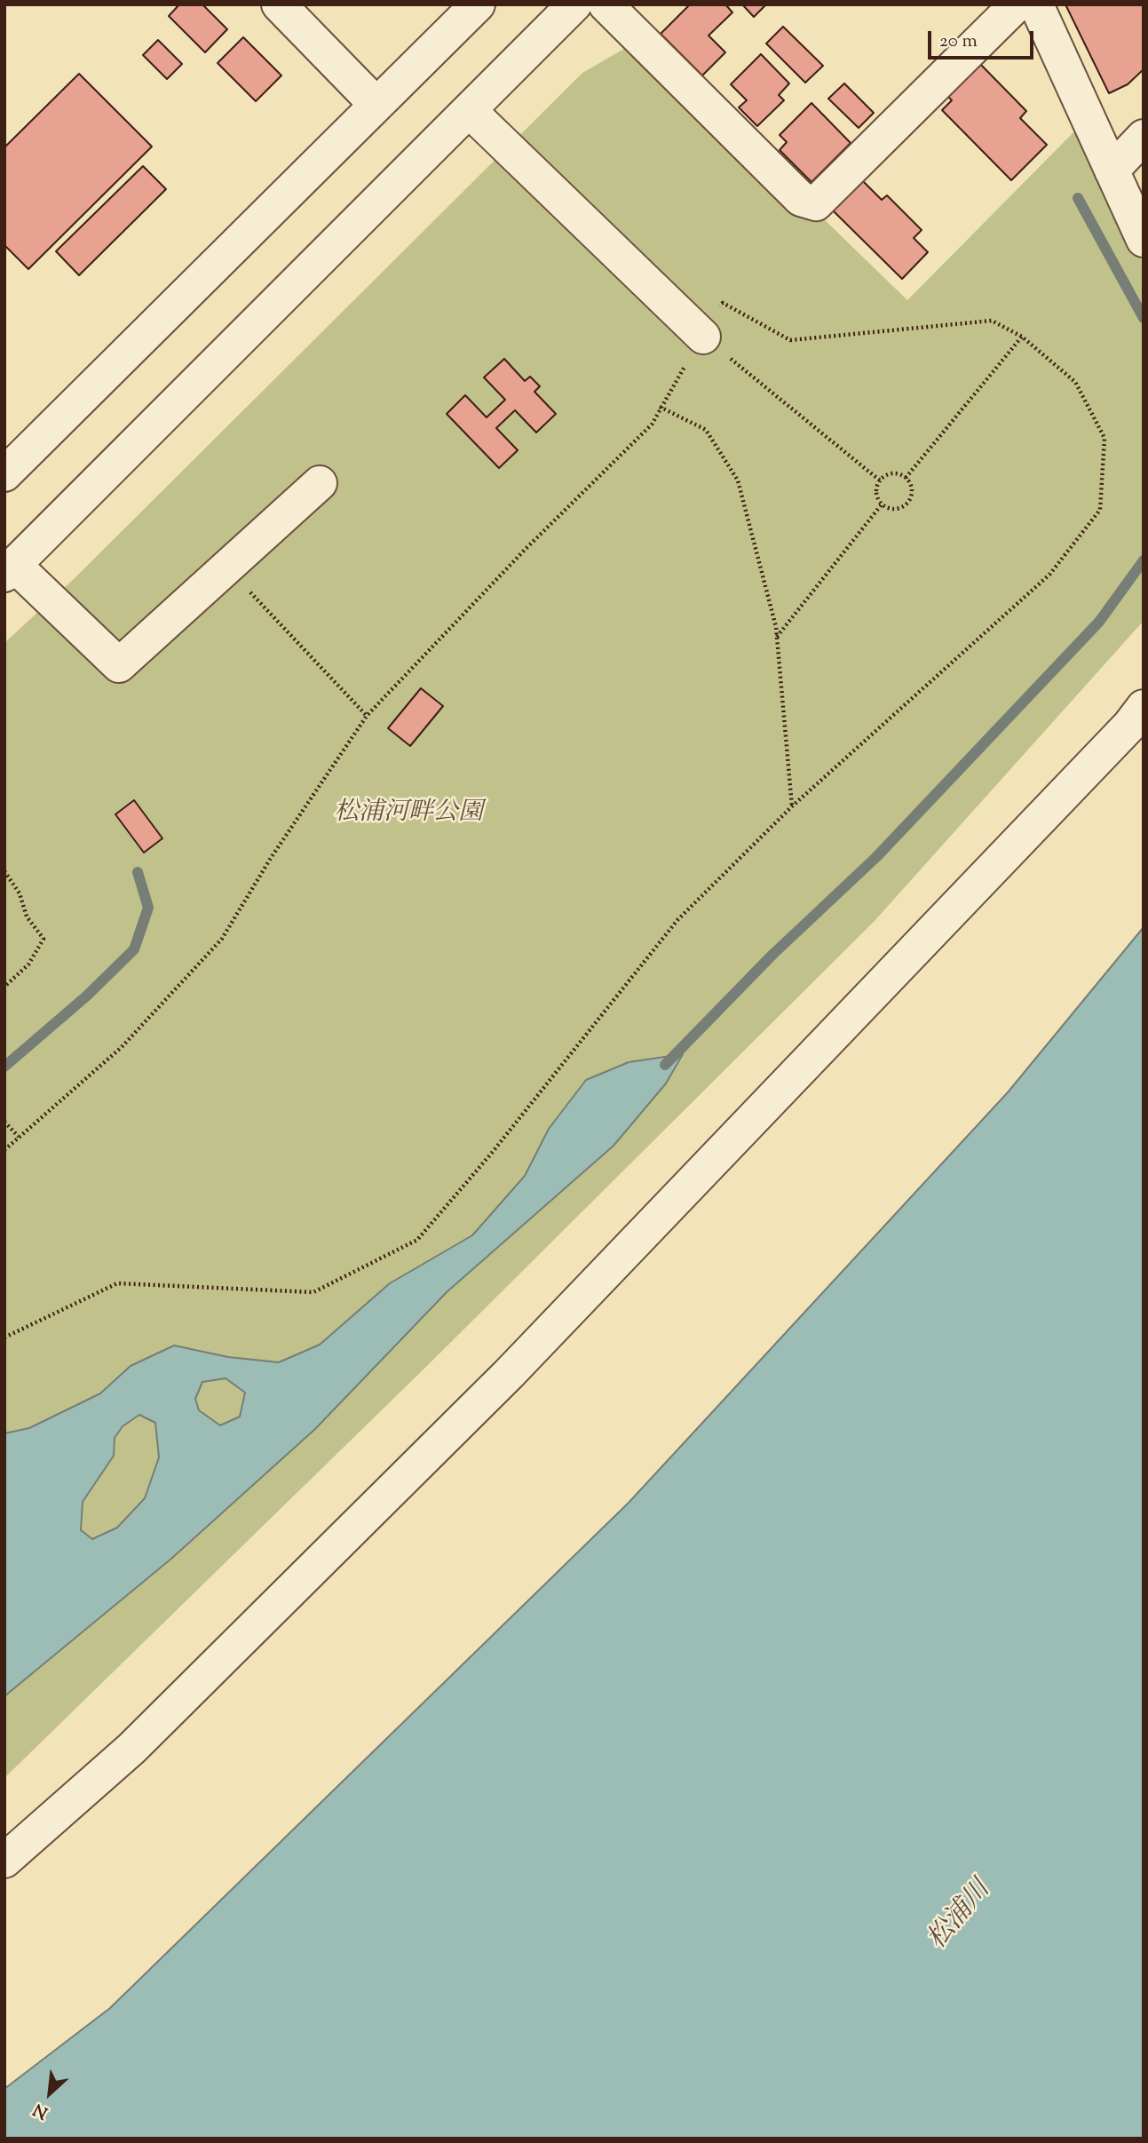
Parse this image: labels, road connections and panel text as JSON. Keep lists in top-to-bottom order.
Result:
{
  "water": ["松浦川"],
  "parks": ["松浦河畔公園"],
  "scale_bar": "20 m",
  "north": "bottom left"
}
